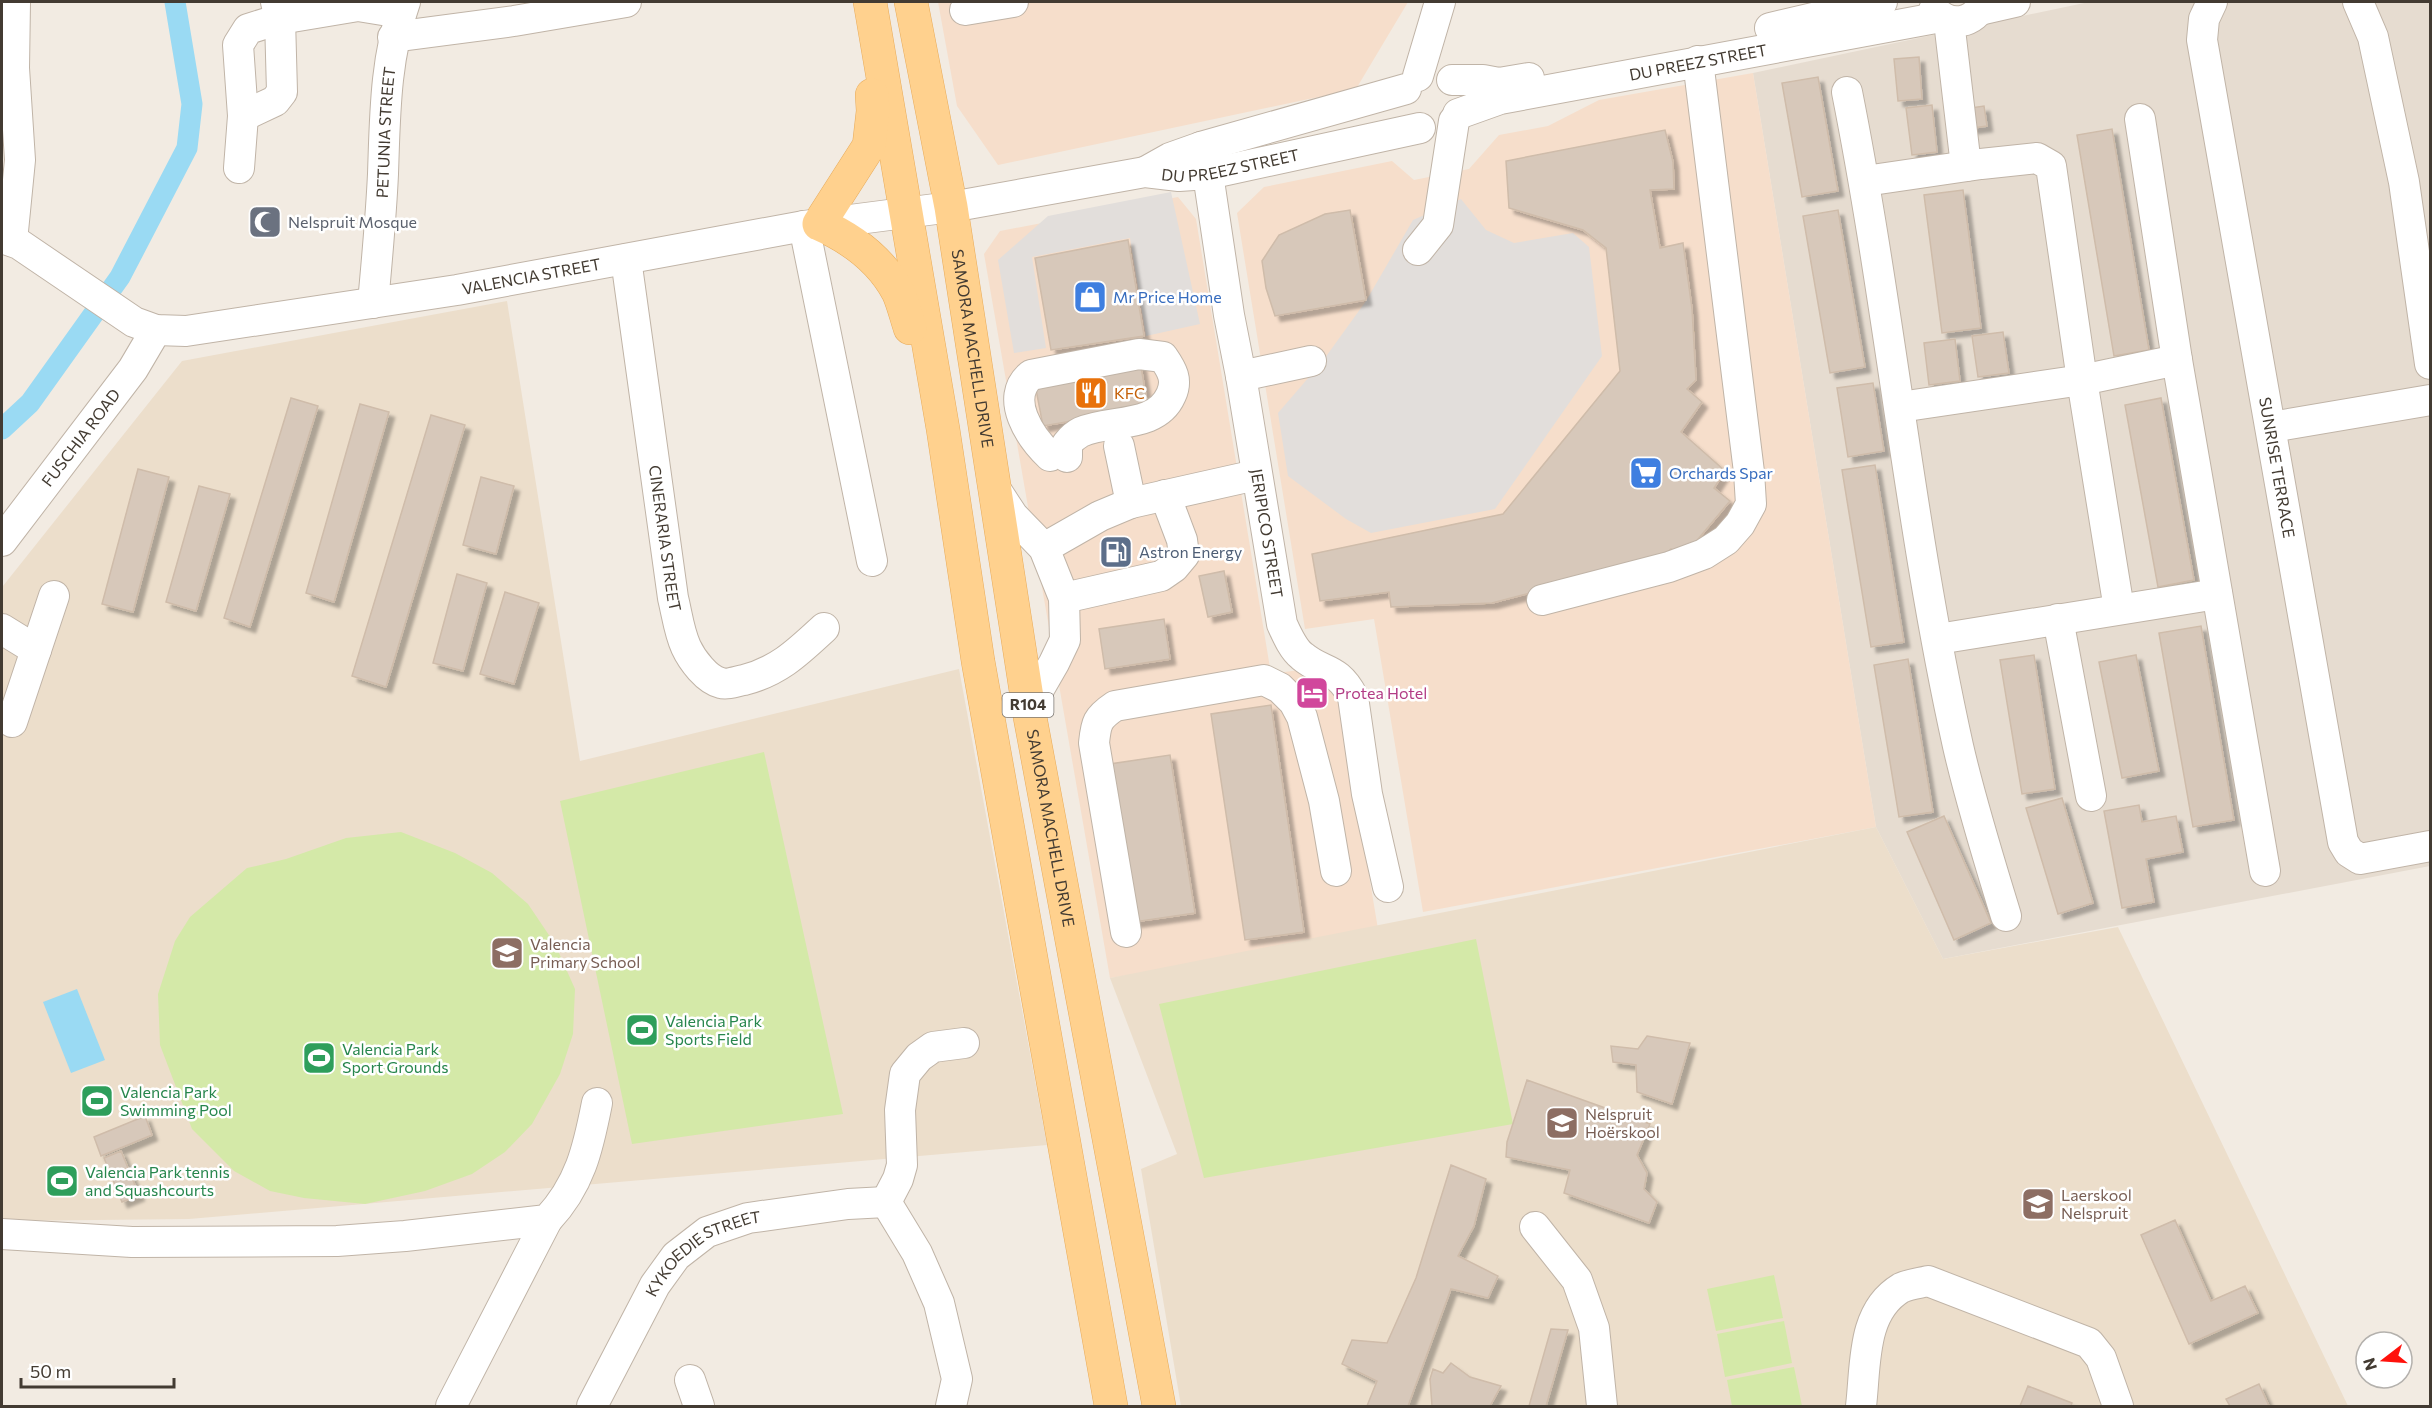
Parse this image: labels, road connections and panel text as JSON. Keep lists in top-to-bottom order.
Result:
{
  "streets": {
    "main road": ["SAMORA MACHELL DRIVE", "R104"],
    "street": [
      "DU PREEZ STREET",
      "PETUNIA STREET",
      "VALENCIA STREET",
      "FUSCHIA ROAD",
      "SUNRISE TERRACE",
      "JERIPICO STREET",
      "CINERARIA STREET",
      "KYKOEDIE STREET"
    ]
  },
  "crossings": [
    ["DU PREEZ STREET", "VALENCIA STREET"],
    ["DU PREEZ STREET", "SAMORA MACHELL DRIVE"],
    ["DU PREEZ STREET", "JERIPICO STREET"],
    ["DU PREEZ STREET", "R104"],
    ["PETUNIA STREET", "VALENCIA STREET"],
    ["VALENCIA STREET", "FUSCHIA ROAD"],
    ["VALENCIA STREET", "CINERARIA STREET"],
    ["VALENCIA STREET", "R104"]
  ],
  "places": {
    "mosque": ["Nelspruit Mosque"],
    "shop": ["Mr Price Home"],
    "restaurant": ["KFC"],
    "supermarket": ["Orchards Spar"],
    "fuel station": ["Astron Energy"],
    "hotel": ["Protea Hotel"],
    "school or university": ["Valencia Primary School", "Nelspruit Hoërskool", "Laerskool Nelspruit"],
    "sports": [
      "Valencia Park Sports Field",
      "Valencia Park Sport Grounds",
      "Valencia Park Swimming Pool",
      "Valencia Park tennis and Squashcourts"
    ]
  },
  "scale_bar": "50 m",
  "north": "left"
}
